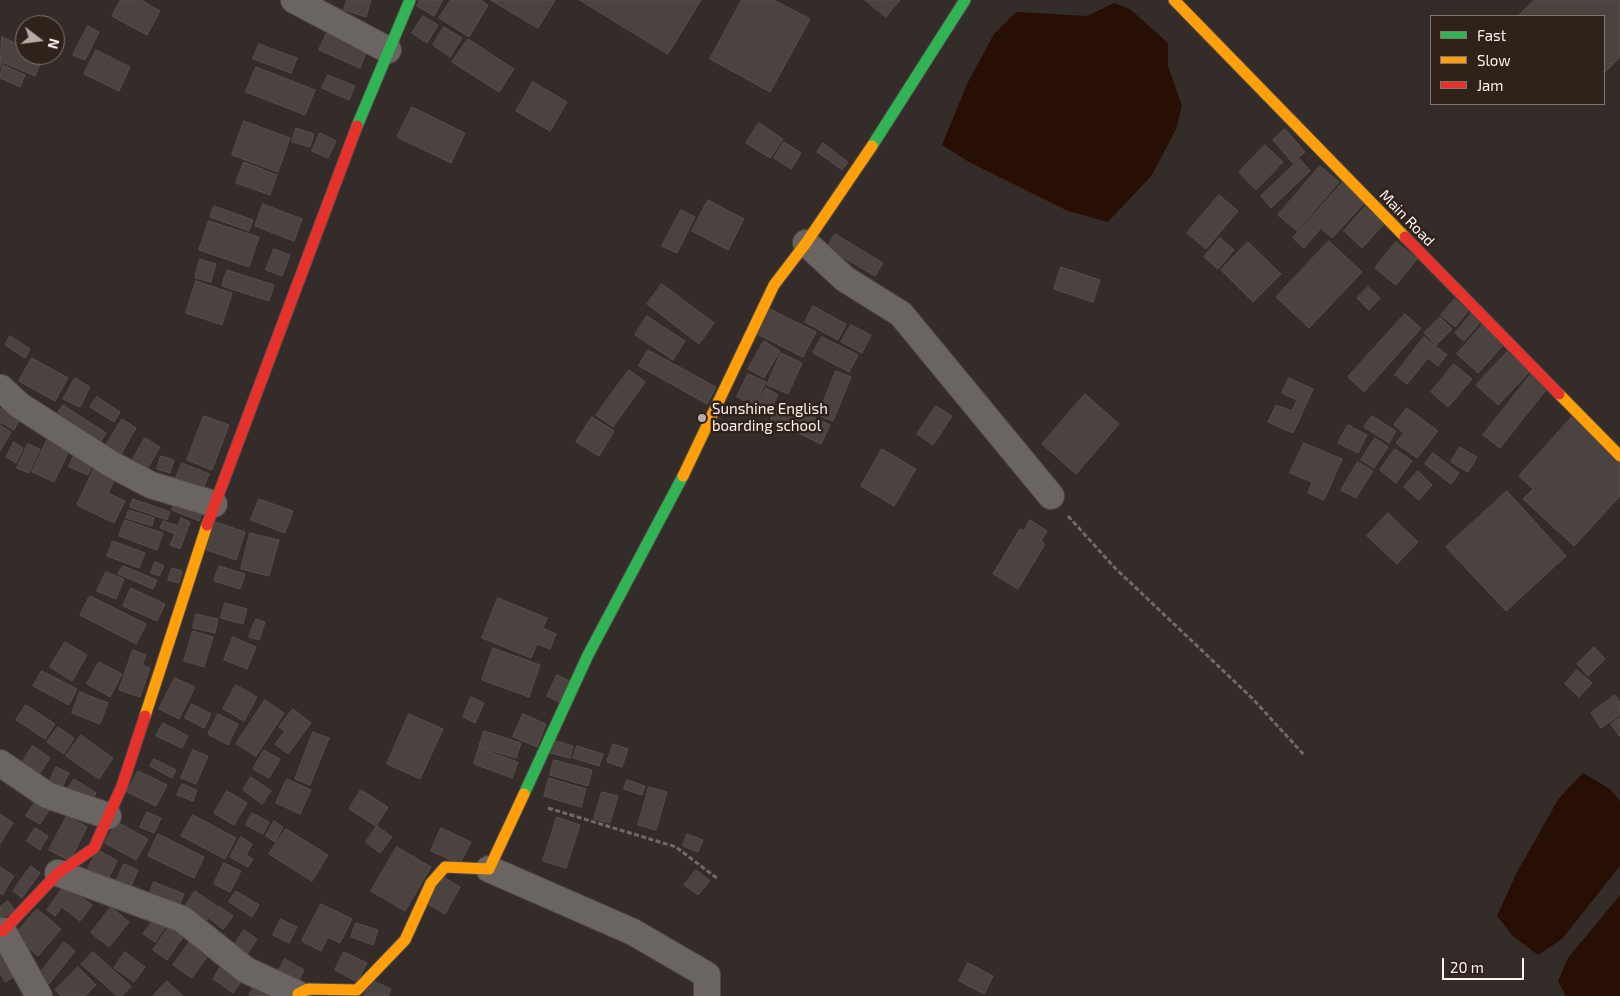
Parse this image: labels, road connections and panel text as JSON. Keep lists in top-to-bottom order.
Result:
{
  "streets": {
    "street": ["Main Road"]
  },
  "places": ["Sunshine English boarding school"],
  "legend": ["Fast", "Slow", "Jam"],
  "scale_bar": "20 m",
  "north": "right"
}
